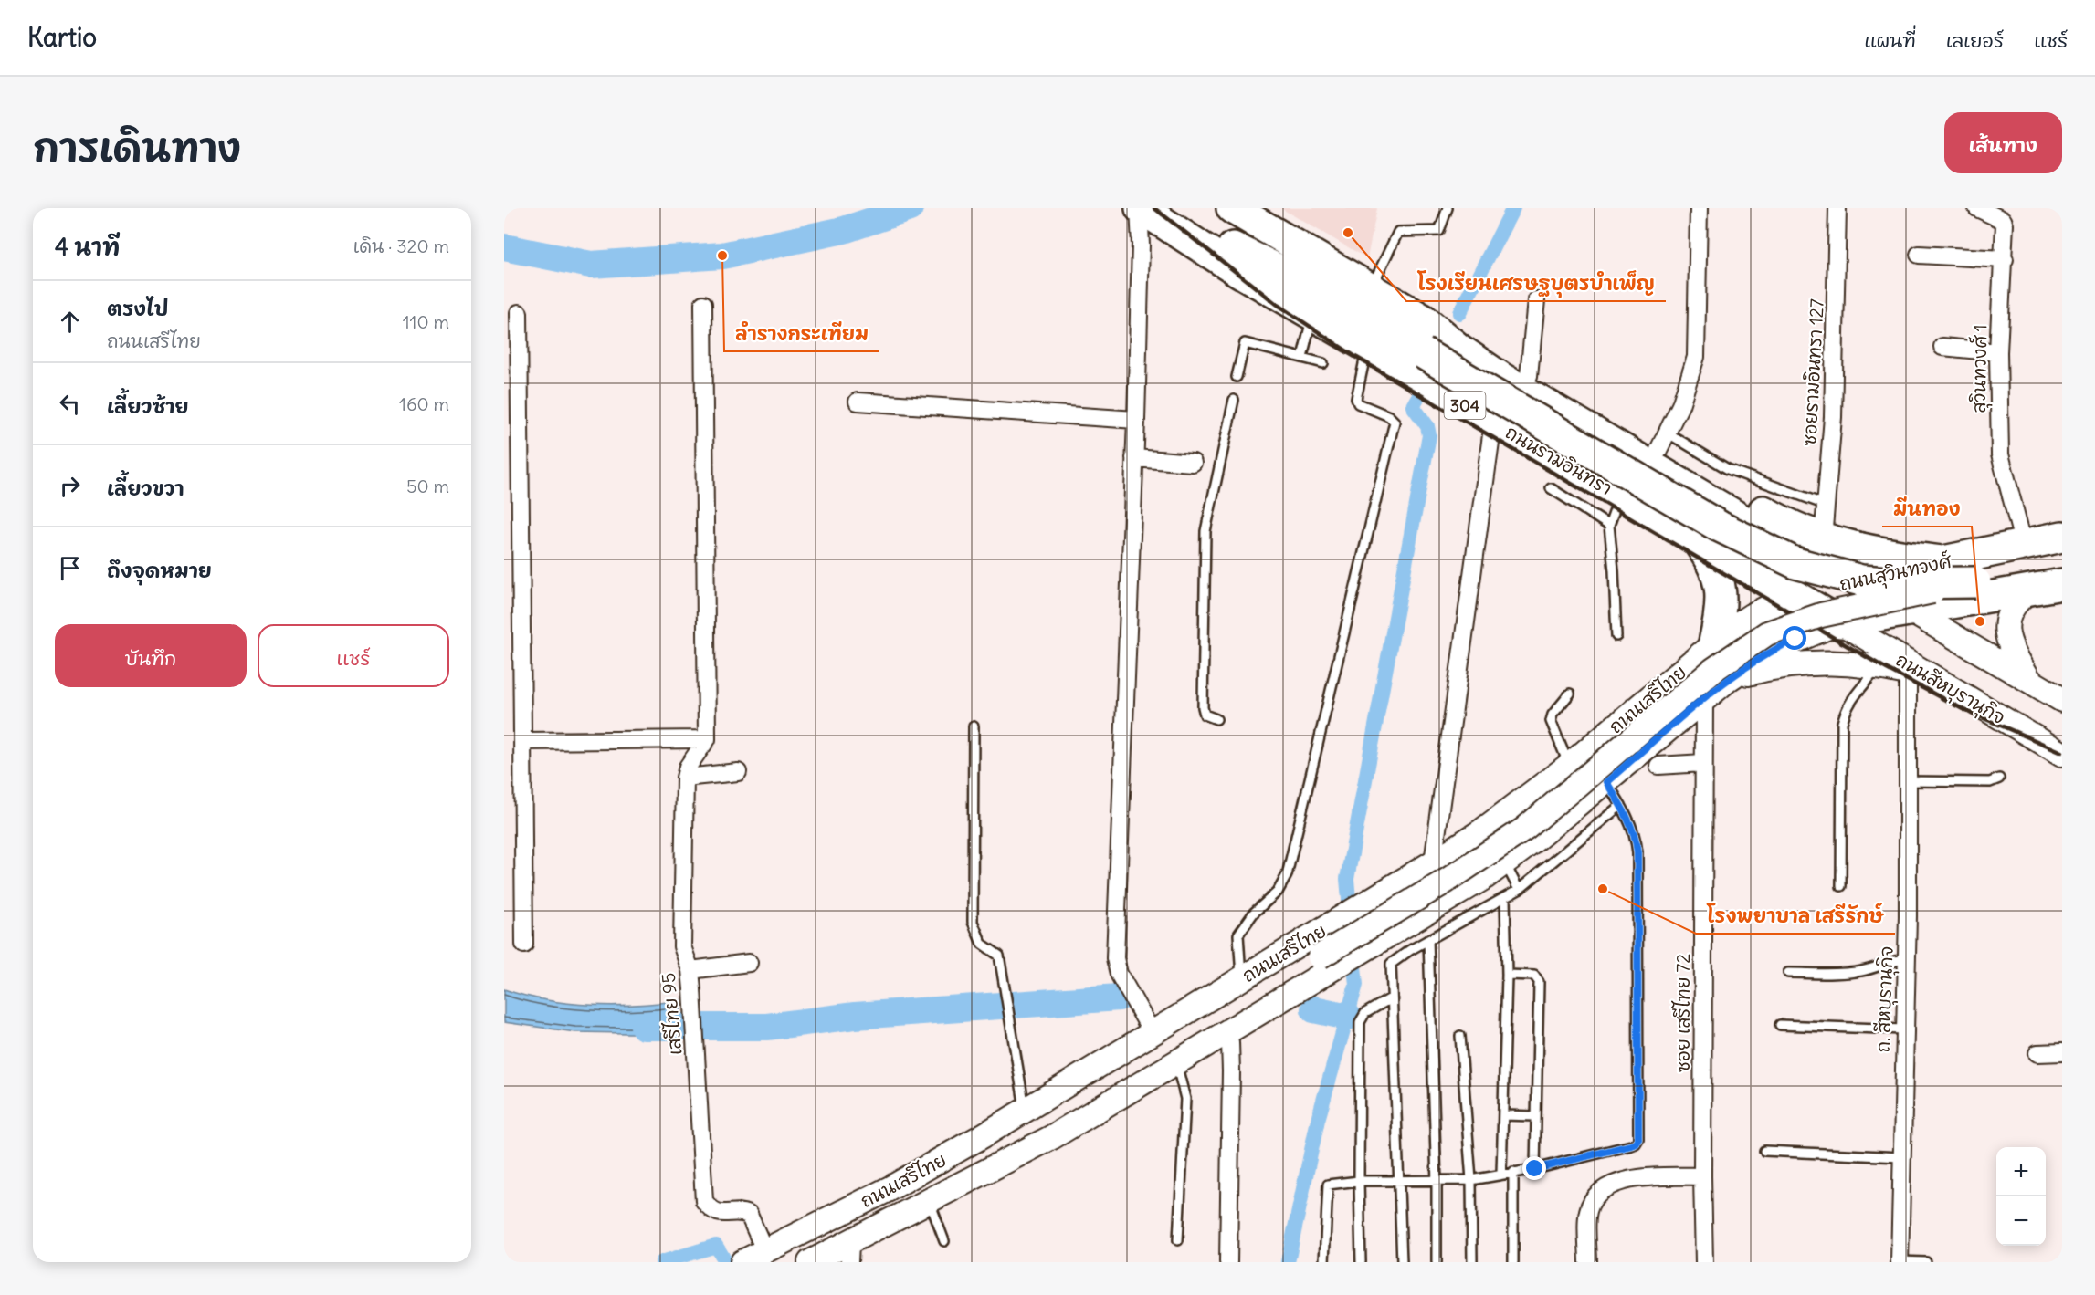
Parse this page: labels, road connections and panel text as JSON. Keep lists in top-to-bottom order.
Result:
{
  "streets": {
    "highway": ["304", "ถนนรามอินทรา", "ถนนสุวินทวงศ์"],
    "main road": ["ถนนสีหบุรานุกิจ", "ถนนเสรีไทย"],
    "street": [
      "สุวินทวงศ์ 1",
      "ซอยรามอินทรา 127",
      "ถ. สีหบุรานุกิจ",
      "ซอย เสรีไทย 72",
      "เสรีไทย 95"
    ]
  },
  "crossings": [
    ["สุวินทวงศ์ 1", "ถนนสุวินทวงศ์"],
    ["304", "ถนนสุวินทวงศ์"],
    ["ถนนรามอินทรา", "ถนนสุวินทวงศ์"],
    ["ถนนรามอินทรา", "ถนนสีหบุรานุกิจ"],
    ["ถนนรามอินทรา", "ถนนเสรีไทย"],
    ["ถนนสุวินทวงศ์", "ถนนสีหบุรานุกิจ"],
    ["ถนนสุวินทวงศ์", "ถนนเสรีไทย"],
    ["ถนนสีหบุรานุกิจ", "ถนนเสรีไทย"],
    ["ถนนเสรีไทย", "ซอย เสรีไทย 72"],
    ["ถนนเสรีไทย", "เสรีไทย 95"]
  ],
  "places": [
    "โรงเรียนเศรษฐบุตรบำเพ็ญ",
    "ลำรางกระเทียม",
    "มีนทอง",
    "โรงพยาบาล เสรีรักษ์"
  ],
  "page": {
    "header": "Kartio",
    "nav": ["แผนที่", "เลเยอร์", "แชร์"],
    "title": "การเดินทาง",
    "buttons": [
      "เส้นทาง",
      ["บันทึก", "แชร์"]
    ],
    "heading": ["4 นาที", "เดิน · 320 m"],
    "list": [
      ["ตรงไป", "ถนนเสรีไทย", "110 m"],
      ["เลี้ยวซ้าย", "160 m"],
      ["เลี้ยวขวา", "50 m"],
      "ถึงจุดหมาย"
    ],
    "map_buttons": ["+", "−"]
  }
}
